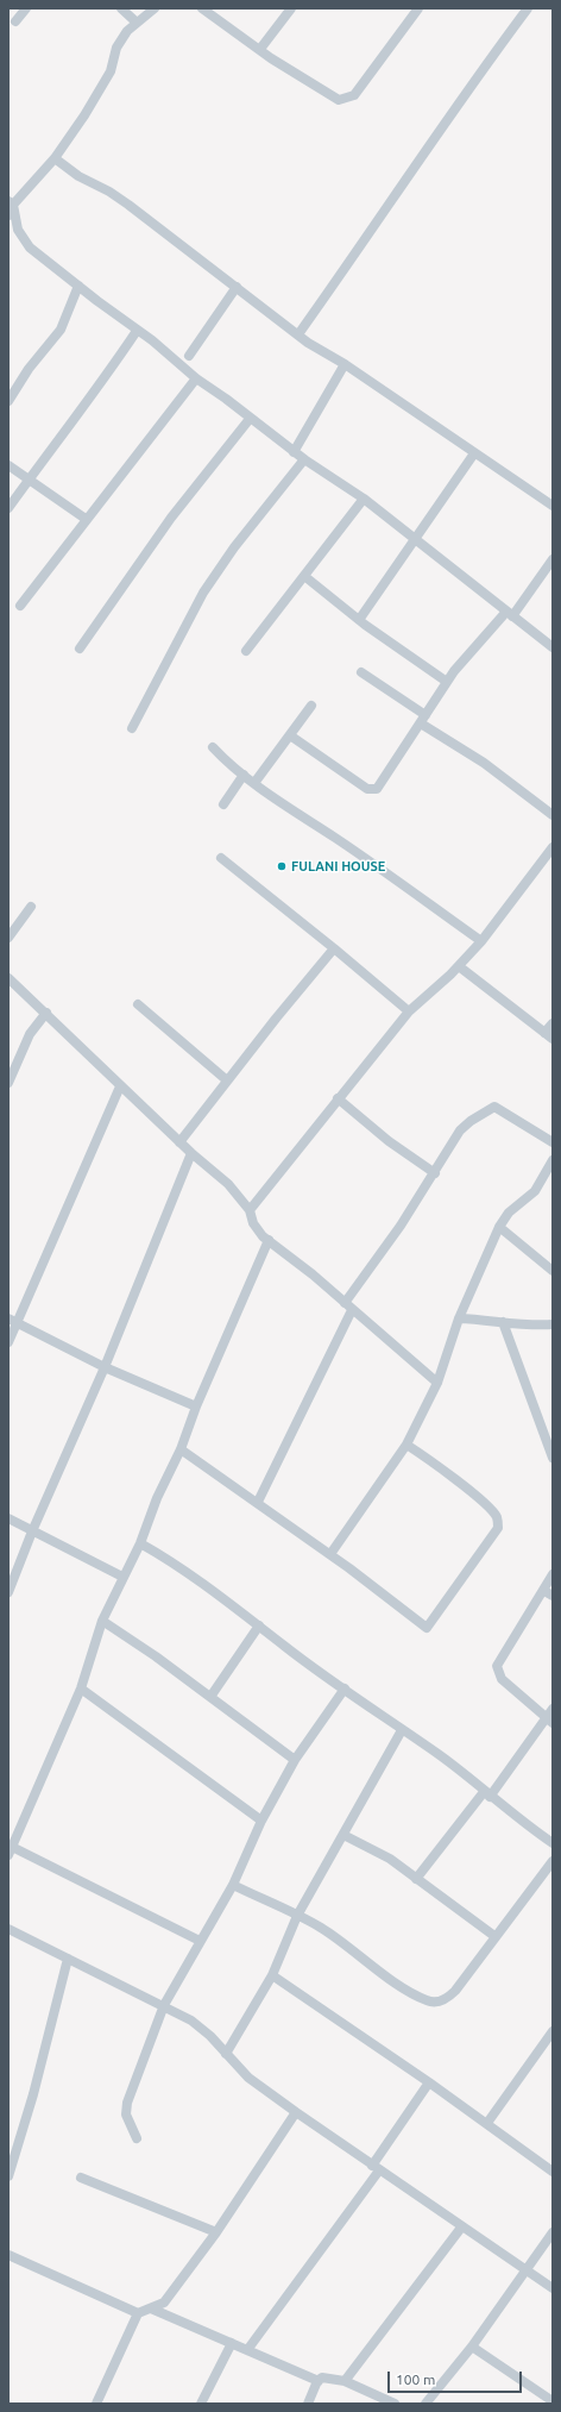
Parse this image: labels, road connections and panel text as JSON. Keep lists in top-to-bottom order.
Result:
{
  "places": ["FULANI HOUSE"],
  "scale_bar": "100 m"
}
